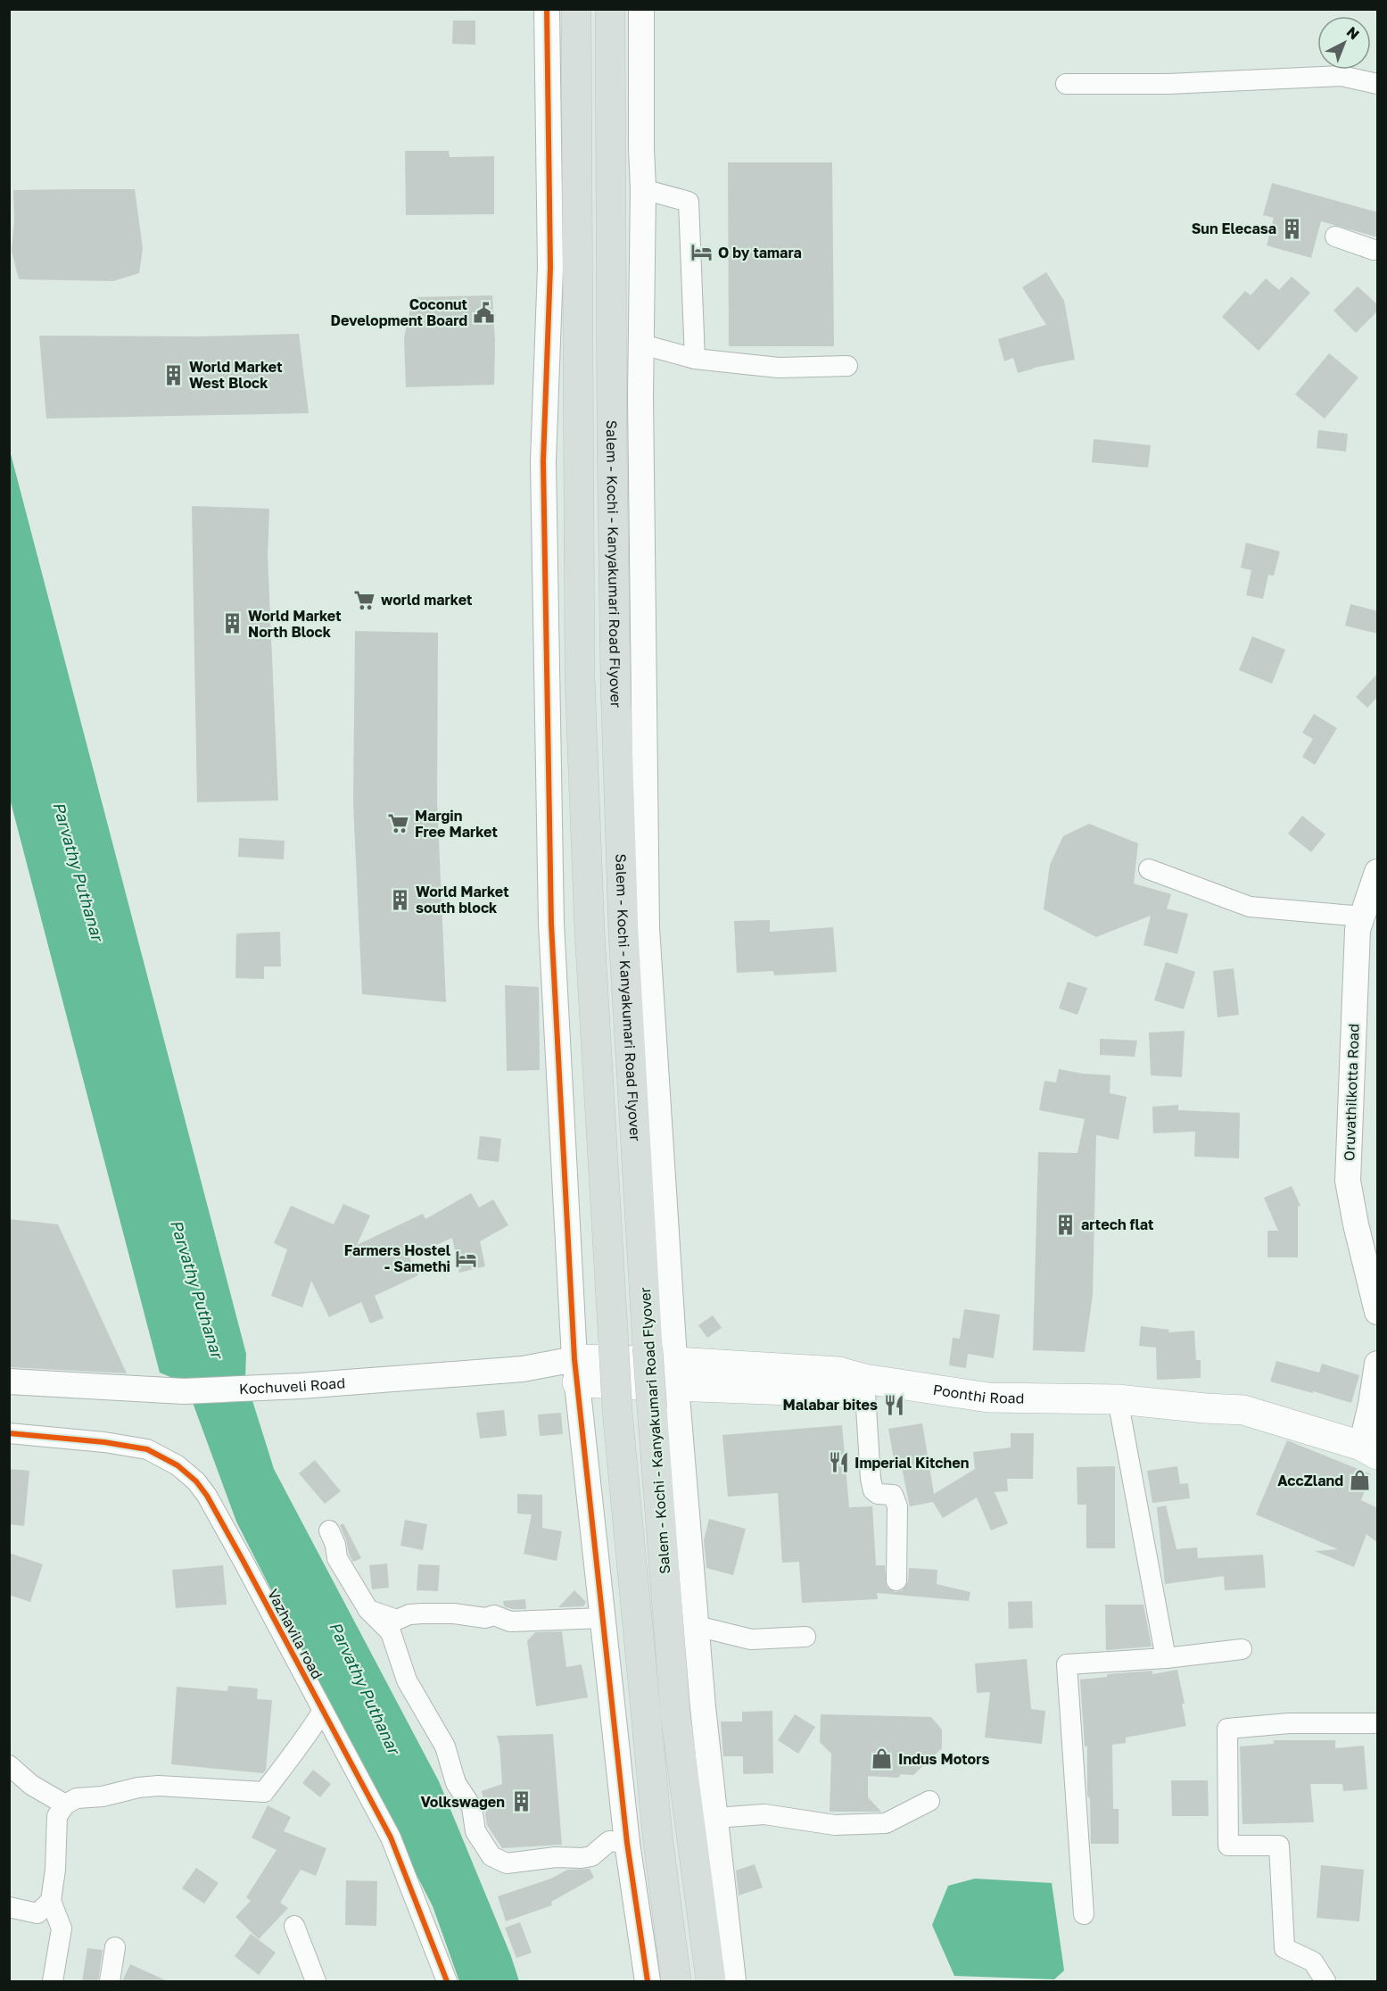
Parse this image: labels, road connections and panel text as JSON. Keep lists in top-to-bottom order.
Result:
{
  "streets": {
    "highway": ["Salem - Kochi - Kanyakumari Road Flyover"],
    "main road": ["Poonthi Road"],
    "street": ["Oruvathilkotta Road", "Kochuveli Road", "Vazhavila road"]
  },
  "crossings": [
    ["Kochuveli Road", "Poonthi Road"]
  ],
  "water": ["Parvathy Puthanar"],
  "places": {
    "building": [
      "Sun Elecasa",
      "World Market West Block",
      "World Market North Block",
      "World Market south block",
      "artech flat",
      "Volkswagen"
    ],
    "hotel": ["O by tamara", "Farmers Hostel - Samethi"],
    "public building": ["Coconut Development Board"],
    "supermarket": ["world market", "Margin Free Market"],
    "restaurant": ["Malabar bites", "Imperial Kitchen"],
    "shop": ["AccZland", "Indus Motors"]
  },
  "north": "top right"
}
